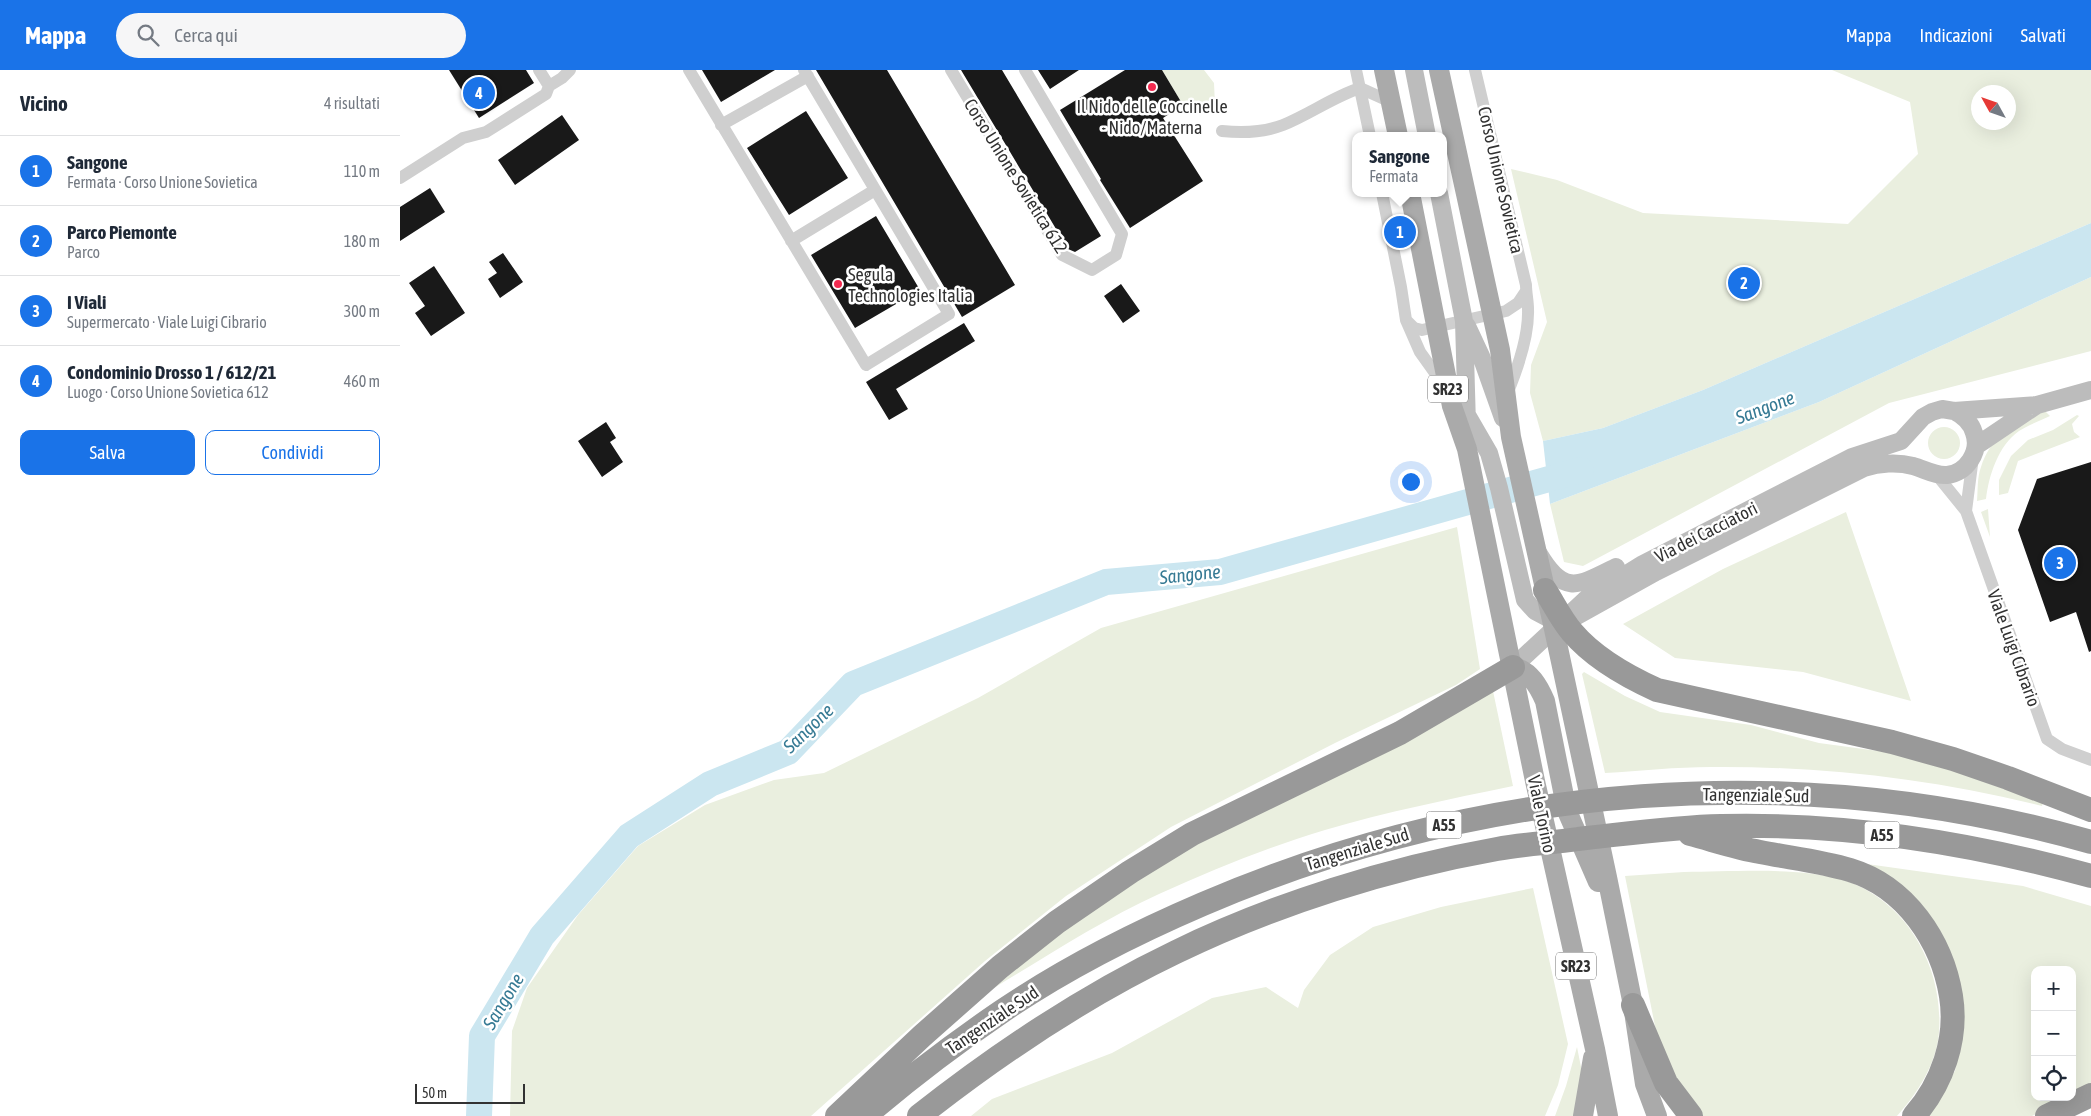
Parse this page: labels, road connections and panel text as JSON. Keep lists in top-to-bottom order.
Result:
{
  "streets": {
    "highway": ["Tangenziale Sud", "A55"],
    "main road": ["Corso Unione Sovietica", "SR23", "Viale Torino"],
    "street": ["Corso Unione Sovietica 612", "Via dei Cacciatori", "Viale Luigi Cibrario"]
  },
  "crossings": [
    ["SR23", "Via dei Cacciatori"],
    ["SR23", "Viale Torino"],
    ["Via dei Cacciatori", "Viale Torino"]
  ],
  "water": ["Sangone"],
  "places": ["Il Nido delle Coccinelle - Nido/Materna", "Segula Technologies Italia"],
  "scale_bar": "50 m",
  "north": "top left",
  "page": {
    "header": "Mappa",
    "search": "Cerca qui",
    "nav": ["Mappa", "Indicazioni", "Salvati"],
    "heading": ["Vicino", "4 risultati"],
    "pins": [
      "4",
      "1",
      "2",
      "3"
    ],
    "popup": ["Sangone", "Fermata"],
    "list": [
      {
        "mark": "1",
        "name": "Sangone",
        "note": "Fermata · Corso Unione Sovietica",
        "value": "110 m"
      },
      {
        "mark": "2",
        "name": "Parco Piemonte",
        "note": "Parco",
        "value": "180 m"
      },
      {
        "mark": "3",
        "name": "I Viali",
        "note": "Supermercato · Viale Luigi Cibrario",
        "value": "300 m"
      },
      {
        "mark": "4",
        "name": "Condominio Drosso 1 / 612/21",
        "note": "Luogo · Corso Unione Sovietica 612",
        "value": "460 m"
      }
    ],
    "buttons": ["Salva", "Condividi"],
    "map_buttons": ["+", "−"],
    "scale": "50 m"
  }
}
